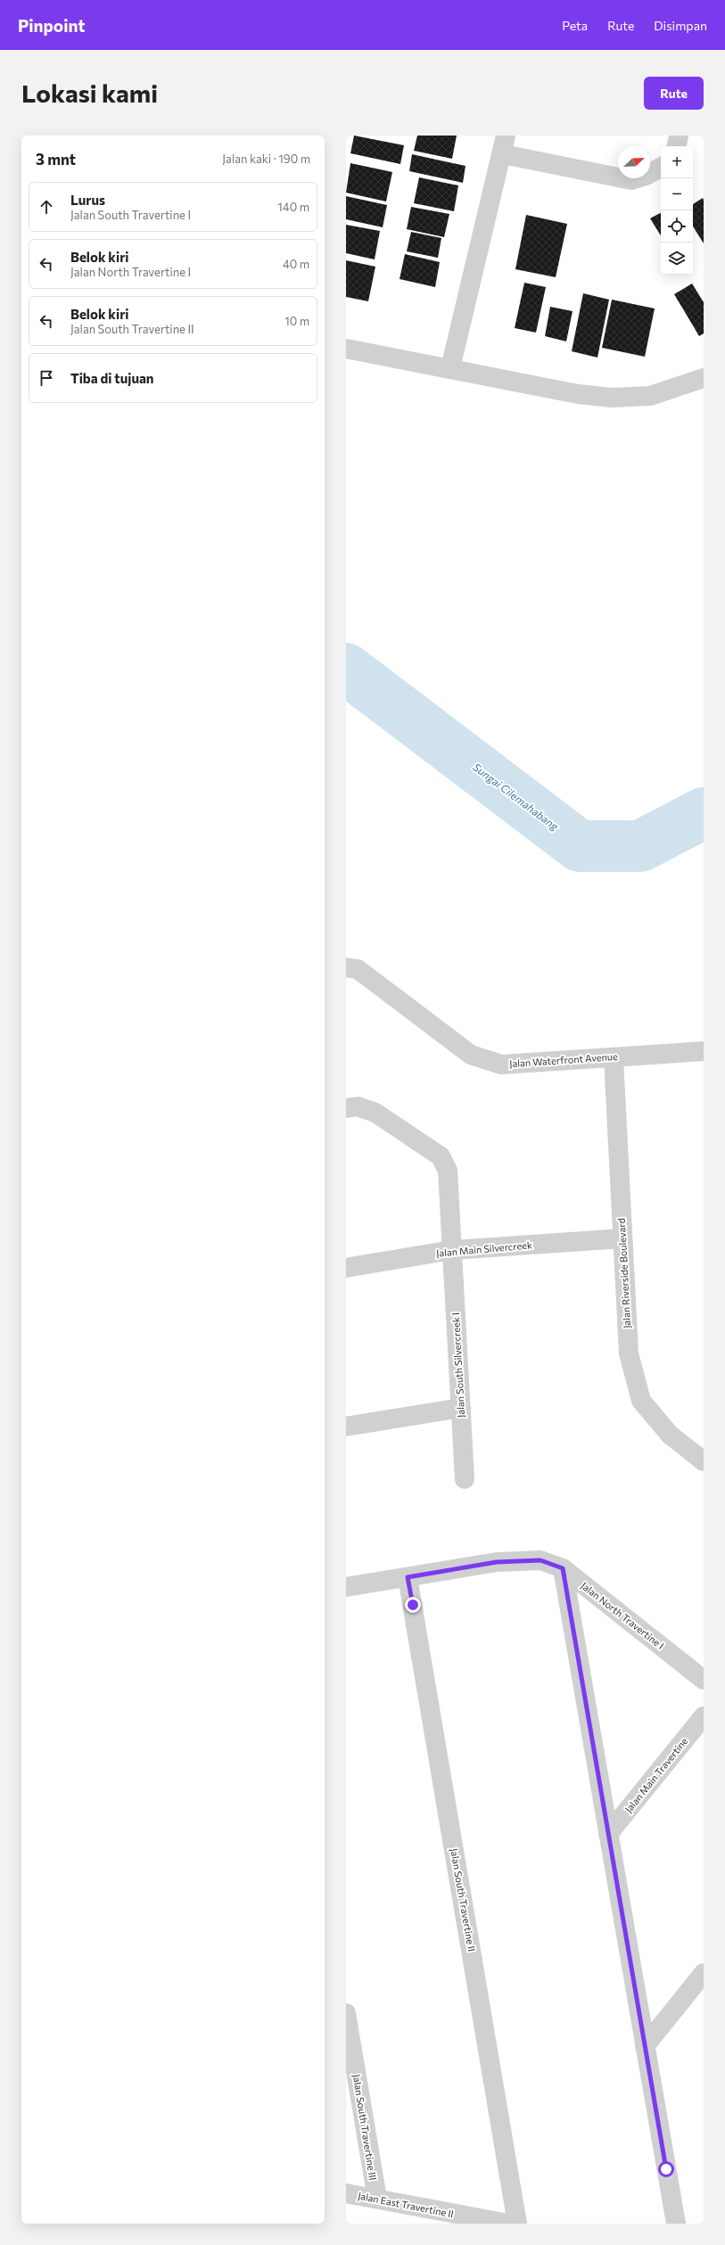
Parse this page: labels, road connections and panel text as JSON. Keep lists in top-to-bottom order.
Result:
{
  "streets": {
    "street": [
      "Jalan Waterfront Avenue",
      "Jalan Main Silvercreek",
      "Jalan Riverside Boulevard",
      "Jalan South Silvercreek I",
      "Jalan North Travertine I",
      "Jalan Main Travertine",
      "Jalan South Travertine II",
      "Jalan South Travertine III",
      "Jalan East Travertine II"
    ]
  },
  "crossings": [
    ["Jalan Waterfront Avenue", "Jalan Riverside Boulevard"],
    ["Jalan Main Silvercreek", "Jalan Riverside Boulevard"],
    ["Jalan Main Silvercreek", "Jalan South Silvercreek I"],
    ["Jalan North Travertine I", "Jalan South Travertine II"],
    ["Jalan South Travertine III", "Jalan East Travertine II"]
  ],
  "water": ["Sungai Cilemahabang"],
  "north": "top right",
  "page": {
    "header": "Pinpoint",
    "nav": ["Peta", "Rute", "Disimpan"],
    "buttons": "Rute",
    "title": "Lokasi kami",
    "heading": ["3 mnt", "Jalan kaki · 190 m"],
    "map_buttons": ["+", "−"],
    "list": [
      ["Lurus", "Jalan South Travertine I", "140 m"],
      ["Belok kiri", "Jalan North Travertine I", "40 m"],
      ["Belok kiri", "Jalan South Travertine II", "10 m"],
      "Tiba di tujuan"
    ]
  }
}
